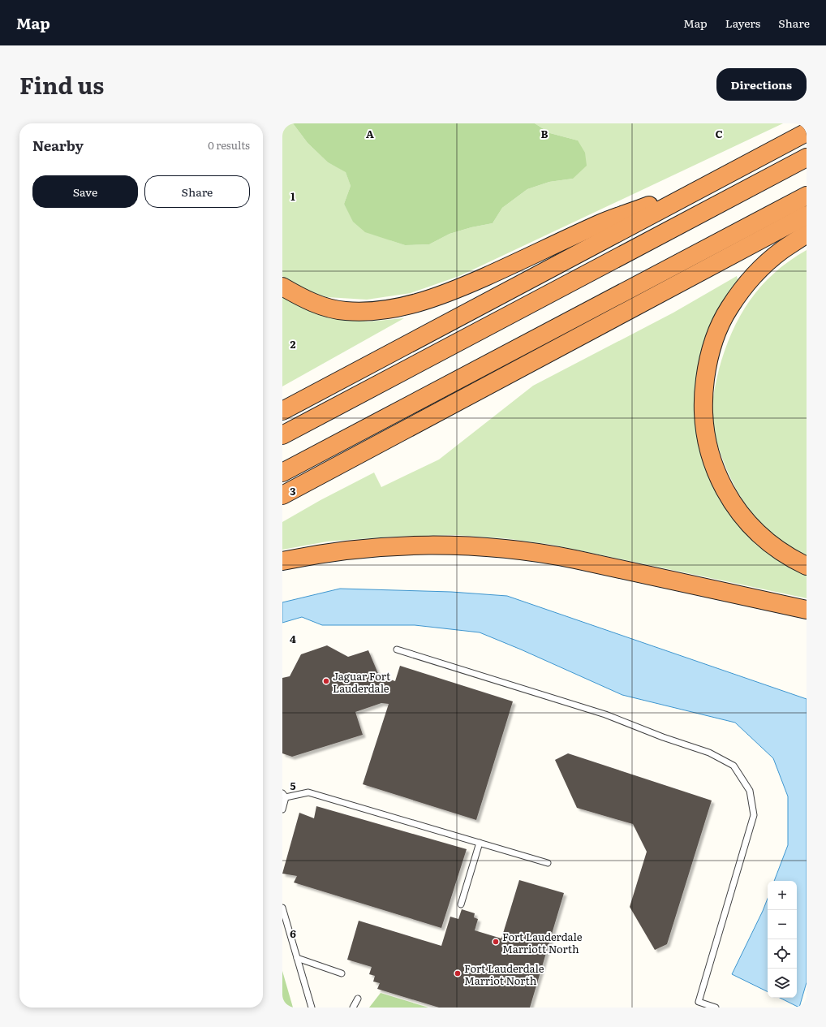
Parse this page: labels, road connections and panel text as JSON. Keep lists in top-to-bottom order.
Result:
{
  "places": ["Jaguar Fort Lauderdale", "Fort Lauderdale Marriott North", "Fort Lauderdale Marriot North"],
  "page": {
    "header": "Map",
    "nav": ["Map", "Layers", "Share"],
    "title": "Find us",
    "buttons": [
      "Directions",
      ["Save", "Share"]
    ],
    "heading": ["Nearby", "0 results"],
    "map_buttons": ["+", "−"]
  },
  "grid": {
    "columns": ["A", "B", "C"],
    "rows": [
      "1",
      "2",
      "3",
      "4",
      "5",
      "6"
    ]
  }
}
